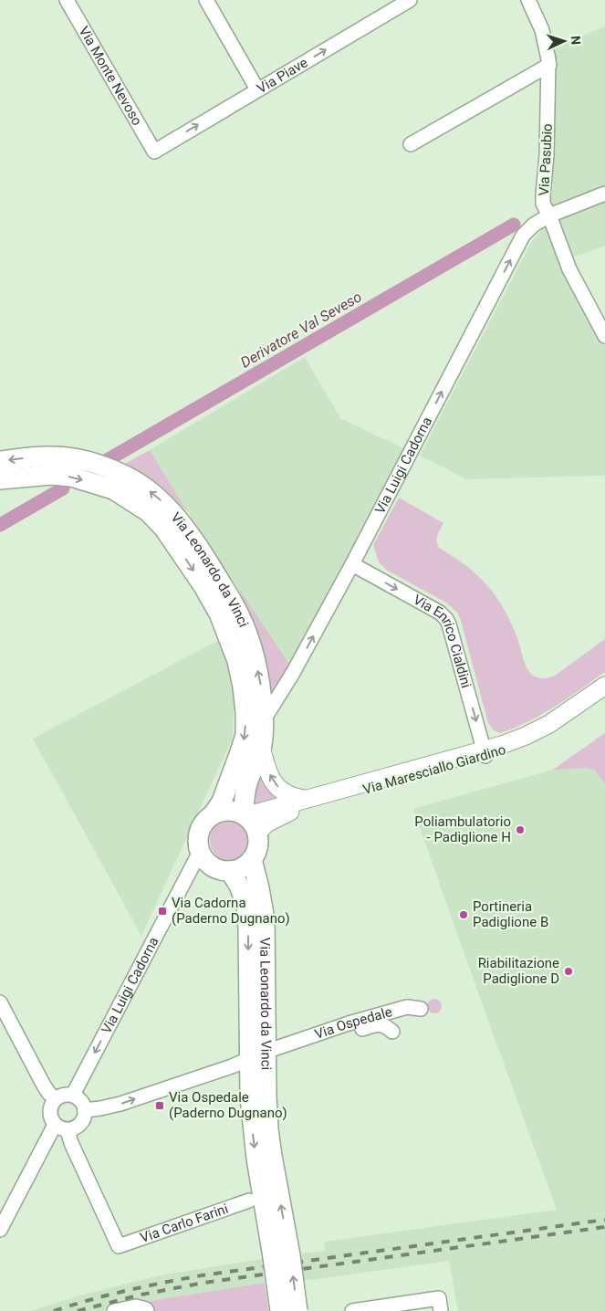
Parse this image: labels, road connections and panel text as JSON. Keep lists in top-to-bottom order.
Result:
{
  "streets": {
    "main road": ["Via Leonardo da Vinci"],
    "street": [
      "Via Monte Nevoso",
      "Via Piave",
      "Via Pasubio",
      "Via Luigi Cadorna",
      "Via Enrico Cialdini",
      "Via Maresciallo Giardino",
      "Via Ospedale",
      "Via Carlo Farini"
    ]
  },
  "crossings": [
    ["Via Monte Nevoso", "Via Piave"],
    ["Via Pasubio", "Via Luigi Cadorna"],
    ["Via Luigi Cadorna", "Via Leonardo da Vinci"],
    ["Via Luigi Cadorna", "Via Enrico Cialdini"],
    ["Via Luigi Cadorna", "Via Maresciallo Giardino"],
    ["Via Luigi Cadorna", "Via Ospedale"],
    ["Via Luigi Cadorna", "Via Carlo Farini"],
    ["Via Leonardo da Vinci", "Via Maresciallo Giardino"],
    ["Via Leonardo da Vinci", "Via Ospedale"],
    ["Via Enrico Cialdini", "Via Maresciallo Giardino"],
    ["Via Ospedale", "Via Carlo Farini"]
  ],
  "one_way": ["Via Piave", "Via Enrico Cialdini", "Via Ospedale"],
  "water": ["Derivatore Val Seveso"],
  "places": {
    "other": ["Poliambulatorio - Padiglione H", "Portineria Padiglione B", "Riabilitazione Padiglione D"],
    "transit": ["Via Cadorna (Paderno Dugnano)", "Via Ospedale (Paderno Dugnano)"]
  },
  "north": "right"
}
